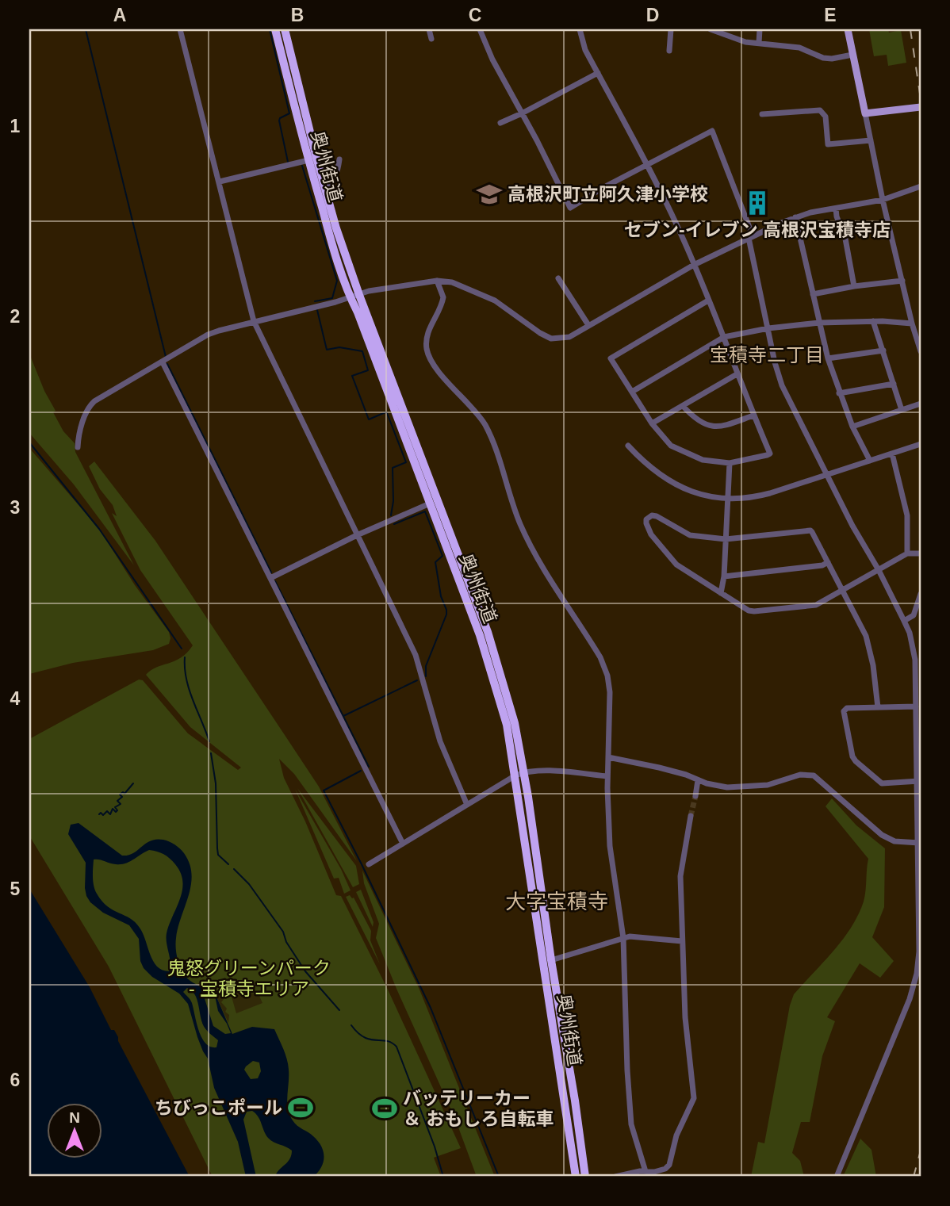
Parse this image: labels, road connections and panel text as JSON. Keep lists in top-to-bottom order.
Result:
{
  "streets": {
    "highway": ["奥州街道"]
  },
  "districts": ["宝積寺二丁目", "大字宝積寺"],
  "parks": ["鬼怒グリーンパーク - 宝積寺エリア"],
  "places": {
    "school or university": ["高根沢町立阿久津小学校"],
    "building": ["セブン-イレブン 高根沢宝積寺店"],
    "sports": ["ちびっこポール", "バッテリーカー ＆ おもしろ自転車"]
  },
  "north": "top",
  "grid": {
    "columns": [
      "A",
      "B",
      "C",
      "D",
      "E"
    ],
    "rows": [
      "1",
      "2",
      "3",
      "4",
      "5",
      "6"
    ]
  }
}
